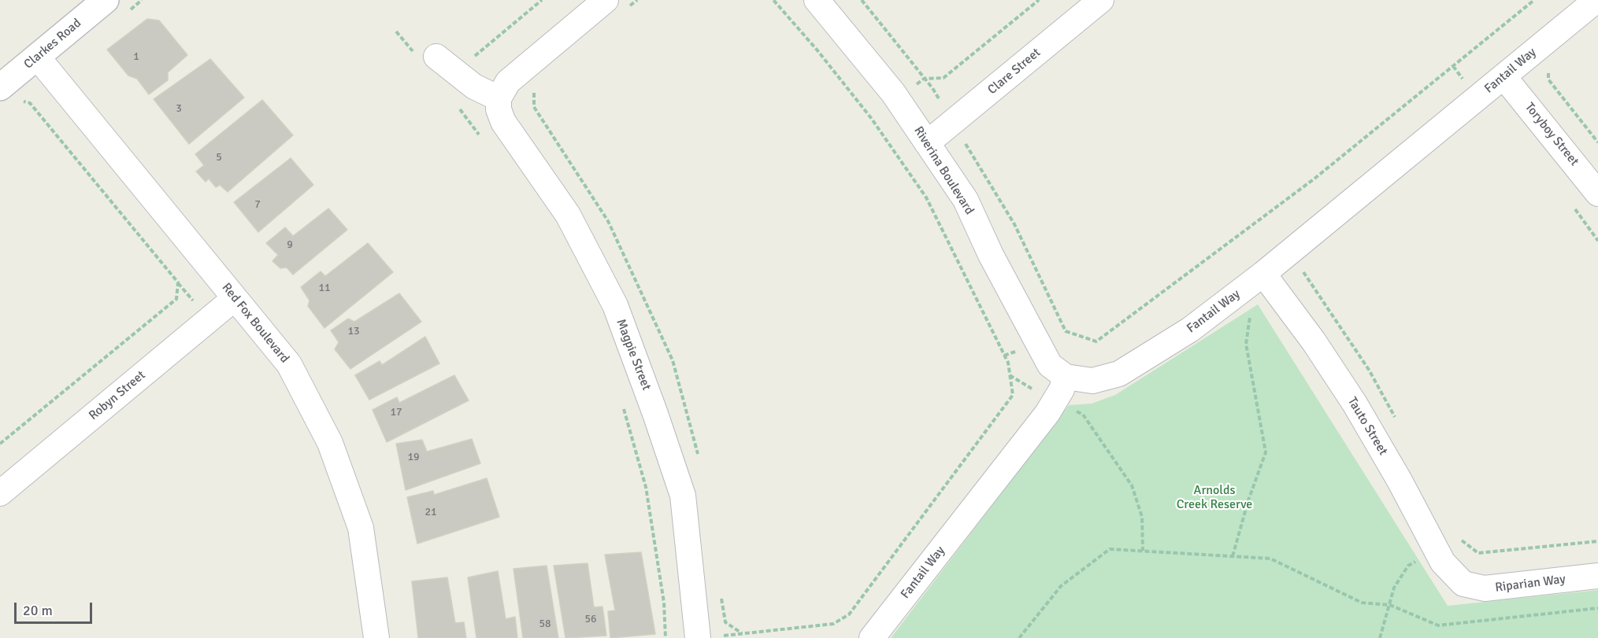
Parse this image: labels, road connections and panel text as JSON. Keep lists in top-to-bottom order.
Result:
{
  "streets": {
    "street": [
      "Clarkes Road",
      "Fantail Way",
      "Clare Street",
      "Toryboy Street",
      "Riverina Boulevard",
      "Red Fox Boulevard",
      "Magpie Street",
      "Robyn Street",
      "Tauto Street",
      "Riparian Way"
    ]
  },
  "crossings": [
    ["Clarkes Road", "Red Fox Boulevard"],
    ["Fantail Way", "Toryboy Street"],
    ["Fantail Way", "Riverina Boulevard"],
    ["Fantail Way", "Tauto Street"],
    ["Clare Street", "Riverina Boulevard"],
    ["Red Fox Boulevard", "Robyn Street"],
    ["Tauto Street", "Riparian Way"]
  ],
  "parks": ["Arnolds Creek Reserve"],
  "house_numbers": [
    "1",
    "3",
    "5",
    "7",
    "9",
    "11",
    "13",
    "17",
    "19",
    "21",
    "56",
    "58"
  ],
  "scale_bar": "20 m"
}
